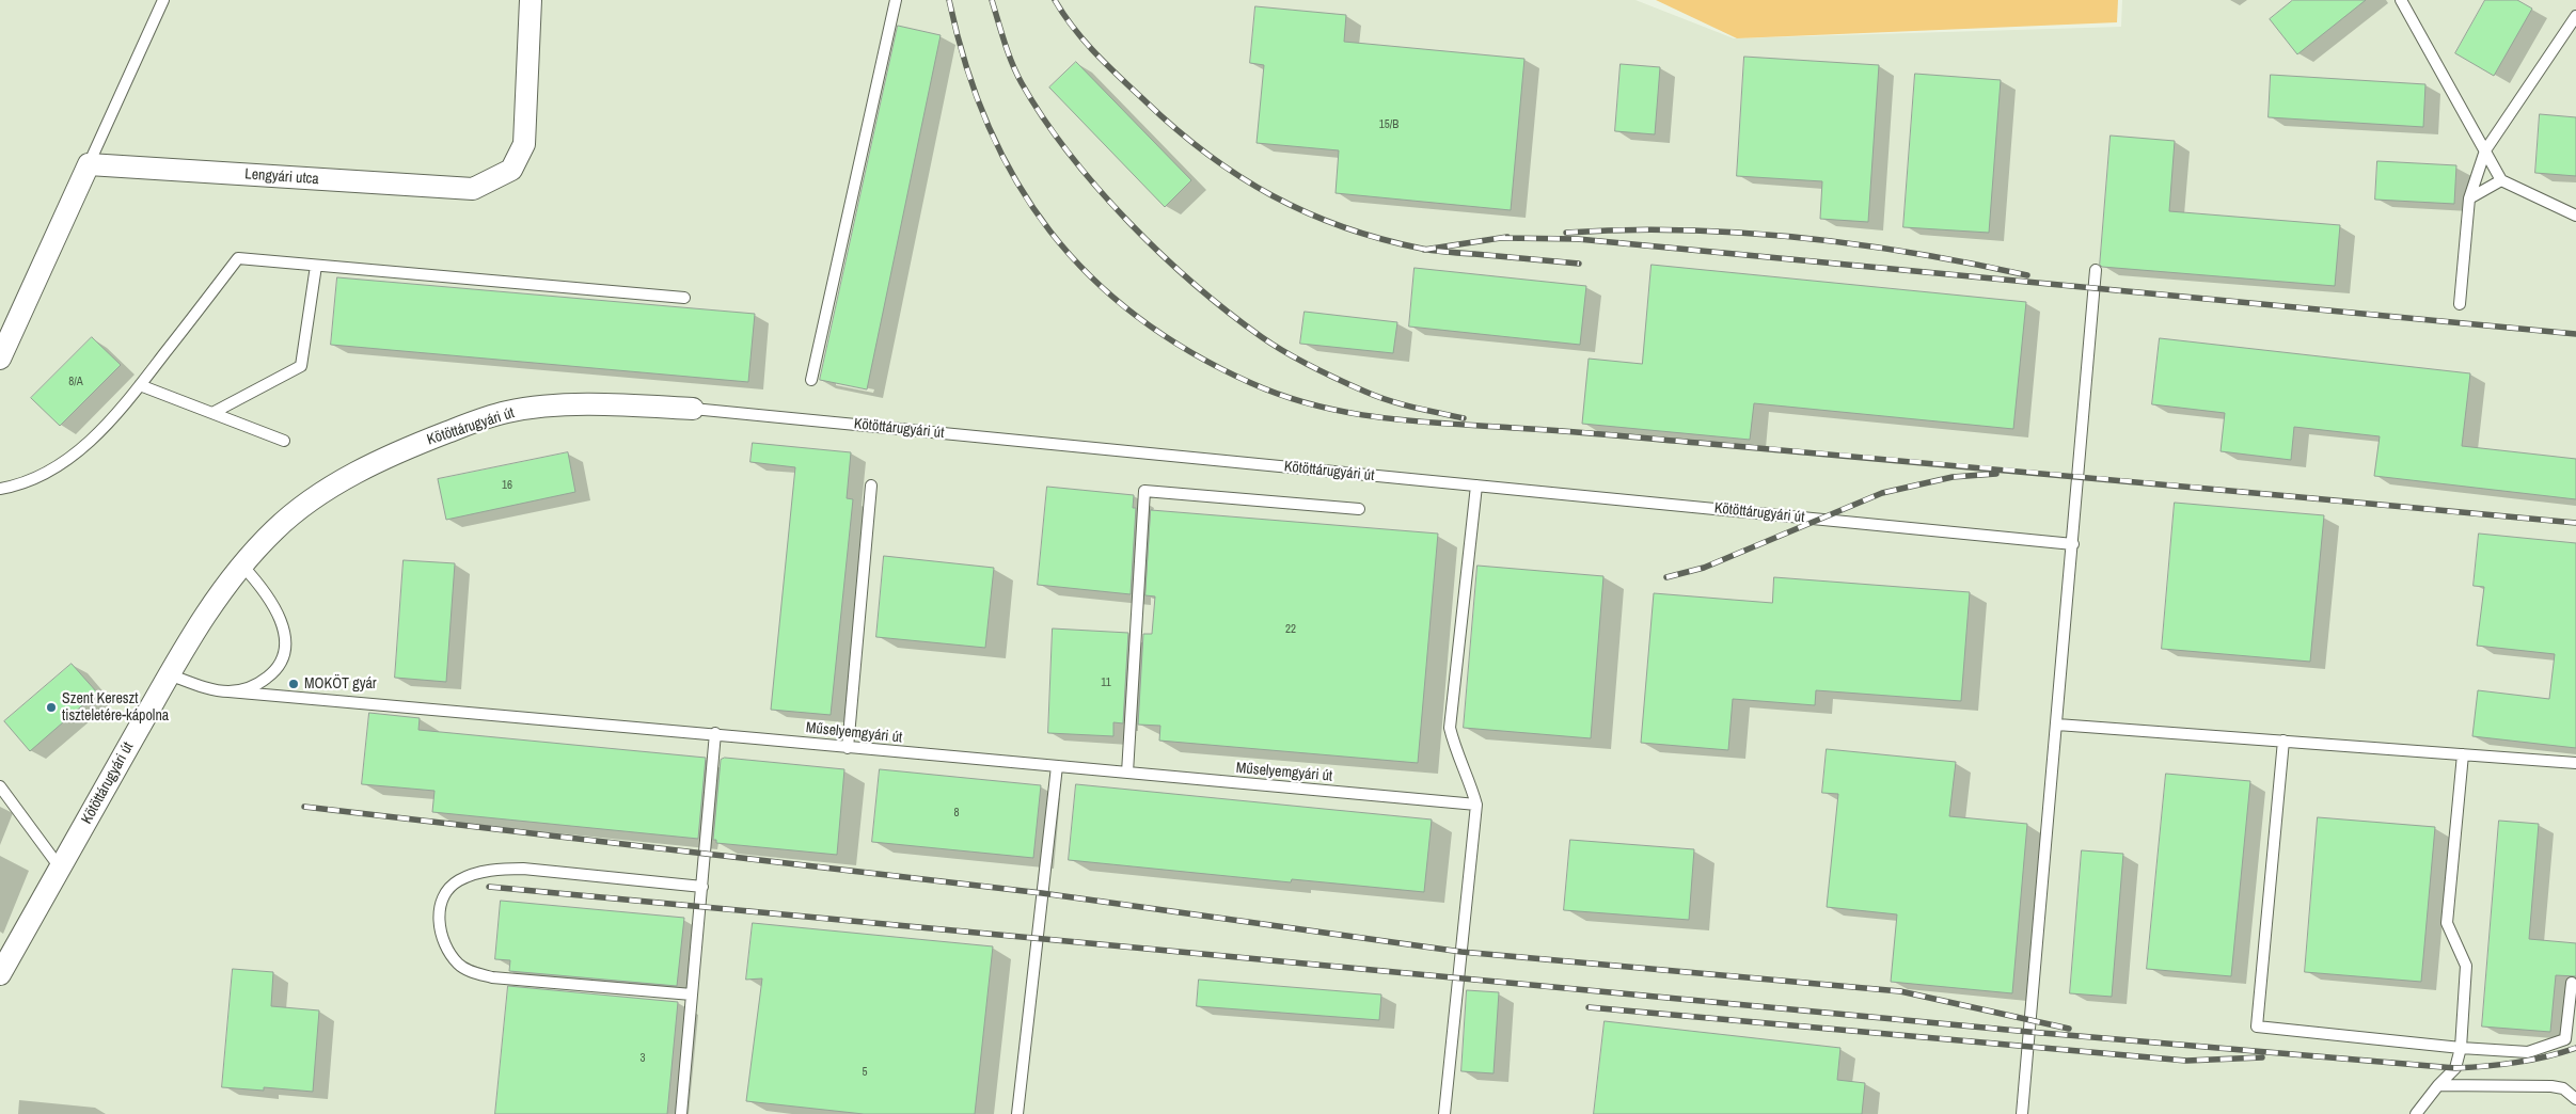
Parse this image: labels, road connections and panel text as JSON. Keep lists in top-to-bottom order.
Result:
{
  "streets": {
    "street": ["Lengyári utca", "Kötöttárugyári út"],
    "lane": ["Műselyemgyári út"]
  },
  "crossings": [
    ["Kötöttárugyári út", "Műselyemgyári út"]
  ],
  "places": ["MOKÖT gyár", "Szent Kereszt tiszteletére-kápolna"],
  "house_numbers": [
    "15/B",
    "8/A",
    "16",
    "22",
    "11",
    "8",
    "3",
    "5"
  ]
}
